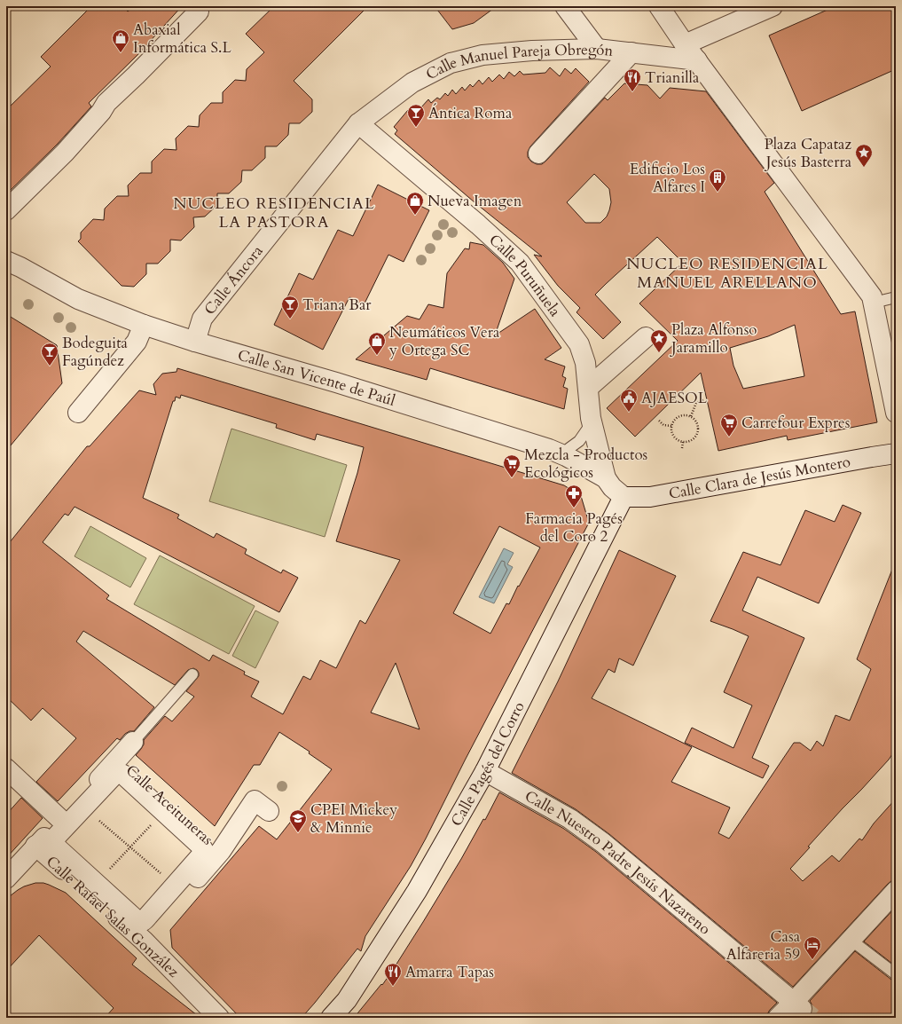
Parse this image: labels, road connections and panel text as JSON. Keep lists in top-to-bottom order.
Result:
{
  "streets": {
    "street": [
      "Calle Manuel Pareja Obregón",
      "Calle Puruñuela",
      "Calle Áncora",
      "Calle San Vicente de Paúl",
      "Calle Clara de Jesús Montero",
      "Calle Pagés del Corro",
      "Calle Aceituneras",
      "Calle Nuestro Padre Jesús Nazareno",
      "Calle Rafael Salas González"
    ]
  },
  "crossings": [
    ["Calle Manuel Pareja Obregón", "Calle Puruñuela"],
    ["Calle Manuel Pareja Obregón", "Calle Áncora"],
    ["Calle Puruñuela", "Calle Áncora"],
    ["Calle Puruñuela", "Calle San Vicente de Paúl"],
    ["Calle Áncora", "Calle San Vicente de Paúl"],
    ["Calle San Vicente de Paúl", "Calle Clara de Jesús Montero"],
    ["Calle San Vicente de Paúl", "Calle Pagés del Corro"],
    ["Calle Clara de Jesús Montero", "Calle Pagés del Corro"],
    ["Calle Pagés del Corro", "Calle Nuestro Padre Jesús Nazareno"]
  ],
  "districts": ["NUCLEO RESIDENCIAL LA PASTORA", "NUCLEO RESIDENCIAL MANUEL ARELLANO"],
  "places": {
    "shop": ["Abaxial Informática S.L", "Nueva Imagen", "Neumáticos Vera y Ortega SC"],
    "restaurant": ["Trianilla", "Amarra Tapas"],
    "bar": ["Ántica Roma", "Triana Bar", "Bodeguita Fagúndez"],
    "place": ["Plaza Capataz Jesús Basterra", "Plaza Alfonso Jaramillo"],
    "building": ["Edificio Los Alfares I"],
    "public building": ["AJAESOL"],
    "supermarket": ["Carrefour Expres", "Mezcla - Productos Ecológicos"],
    "pharmacy": ["Farmacia Pagés del Coro 2"],
    "school or university": ["CPEI Mickey & Minnie"],
    "hotel": ["Casa Alfareria 59"]
  }
}
